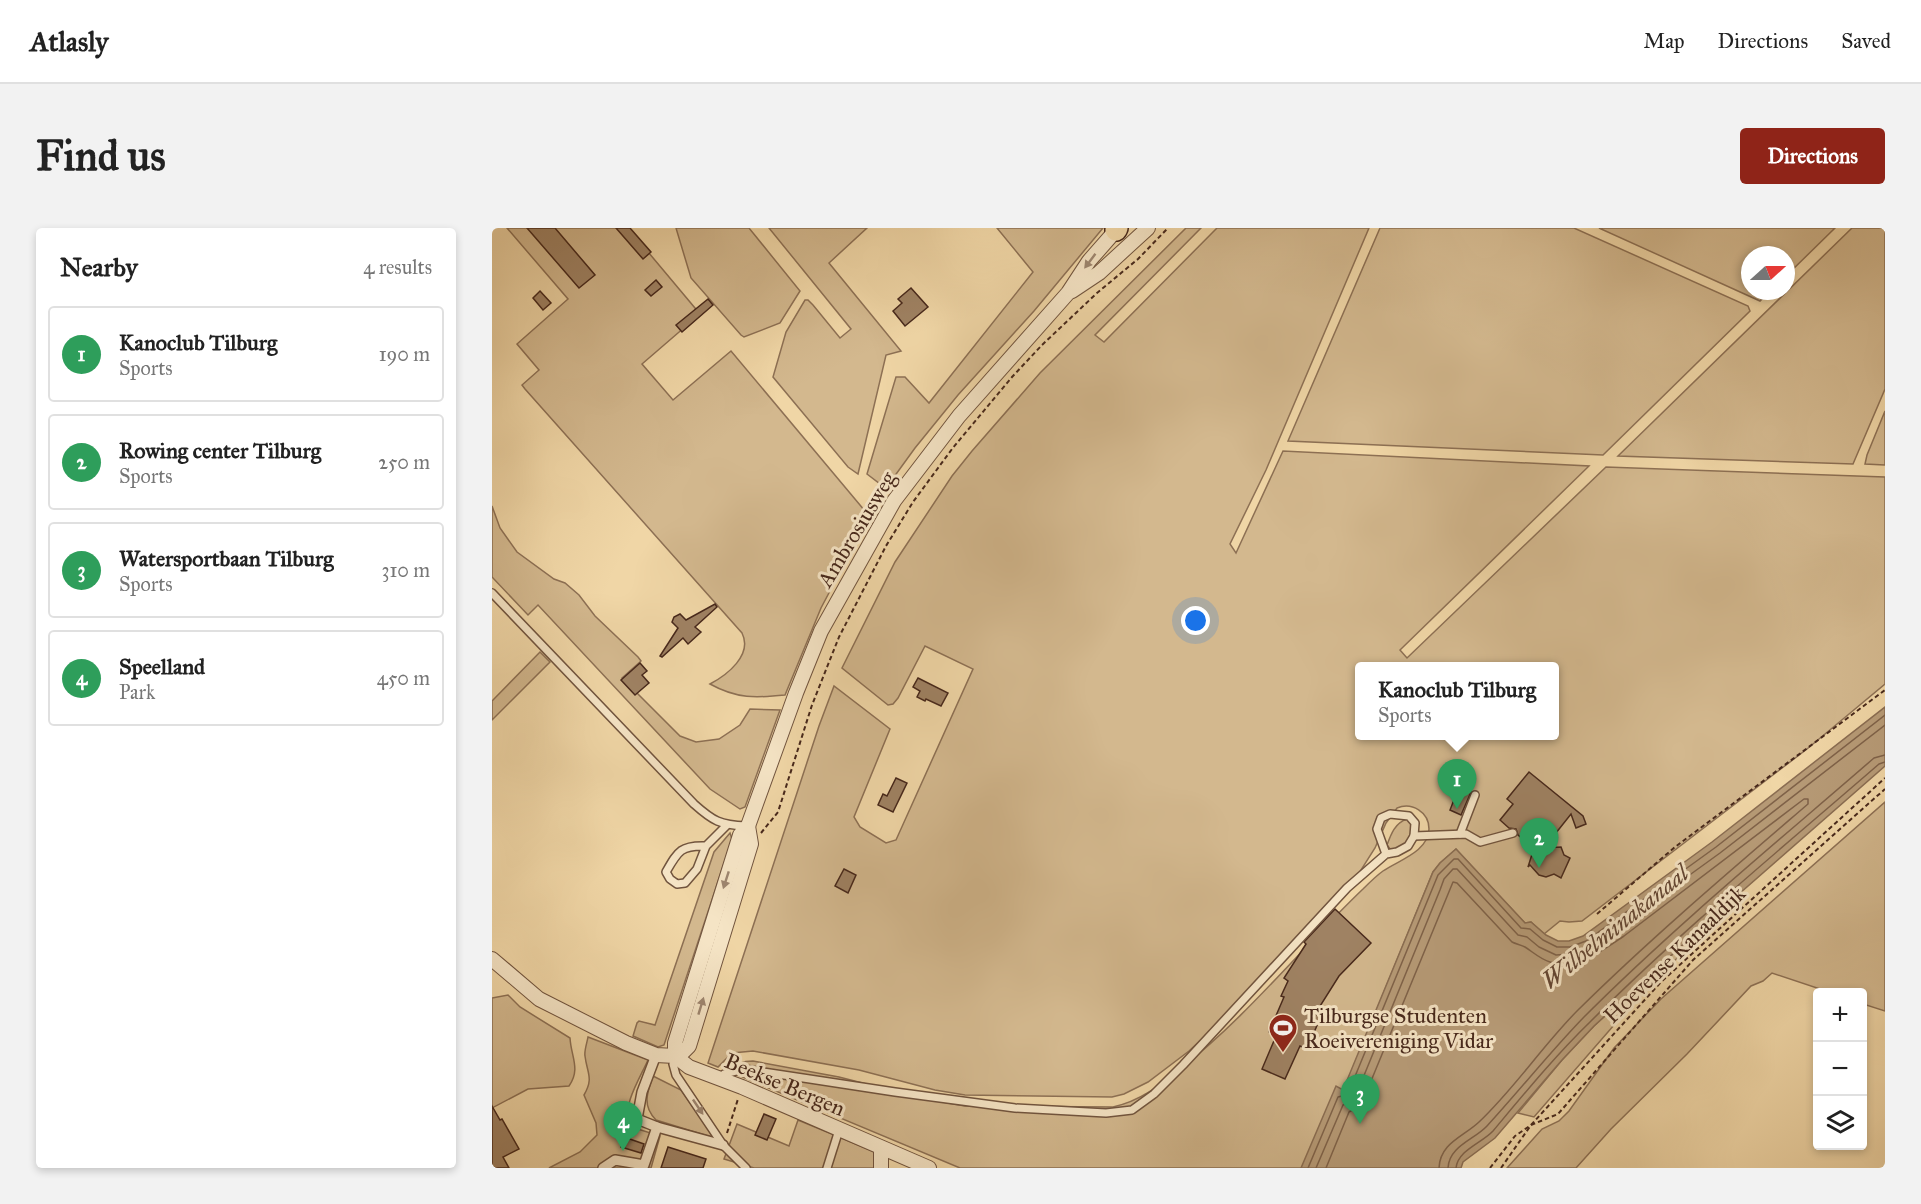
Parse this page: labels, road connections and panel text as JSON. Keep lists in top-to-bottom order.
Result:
{
  "streets": {
    "street": ["Ambrosiusweg", "Beekse Bergen"],
    "path": ["Hoevense Kanaaldijk"]
  },
  "crossings": [
    ["Ambrosiusweg", "Beekse Bergen"]
  ],
  "water": ["Wilhelminakanaal"],
  "places": {
    "sports": ["Tilburgse Studenten Roeivereniging Vidar"]
  },
  "north": "right",
  "page": {
    "header": "Atlasly",
    "nav": ["Map", "Directions", "Saved"],
    "buttons": "Directions",
    "title": "Find us",
    "heading": ["Nearby", "4 results"],
    "list": [
      {
        "mark": "1",
        "name": "Kanoclub Tilburg",
        "note": "Sports",
        "value": "190 m"
      },
      {
        "mark": "2",
        "name": "Rowing center Tilburg",
        "note": "Sports",
        "value": "250 m"
      },
      {
        "mark": "3",
        "name": "Watersportbaan Tilburg",
        "note": "Sports",
        "value": "310 m"
      },
      {
        "mark": "4",
        "name": "Speelland",
        "note": "Park",
        "value": "450 m"
      }
    ],
    "popup": ["Kanoclub Tilburg", "Sports"],
    "pins": [
      "1",
      "2",
      "3",
      "4"
    ],
    "map_buttons": ["+", "−"]
  }
}
